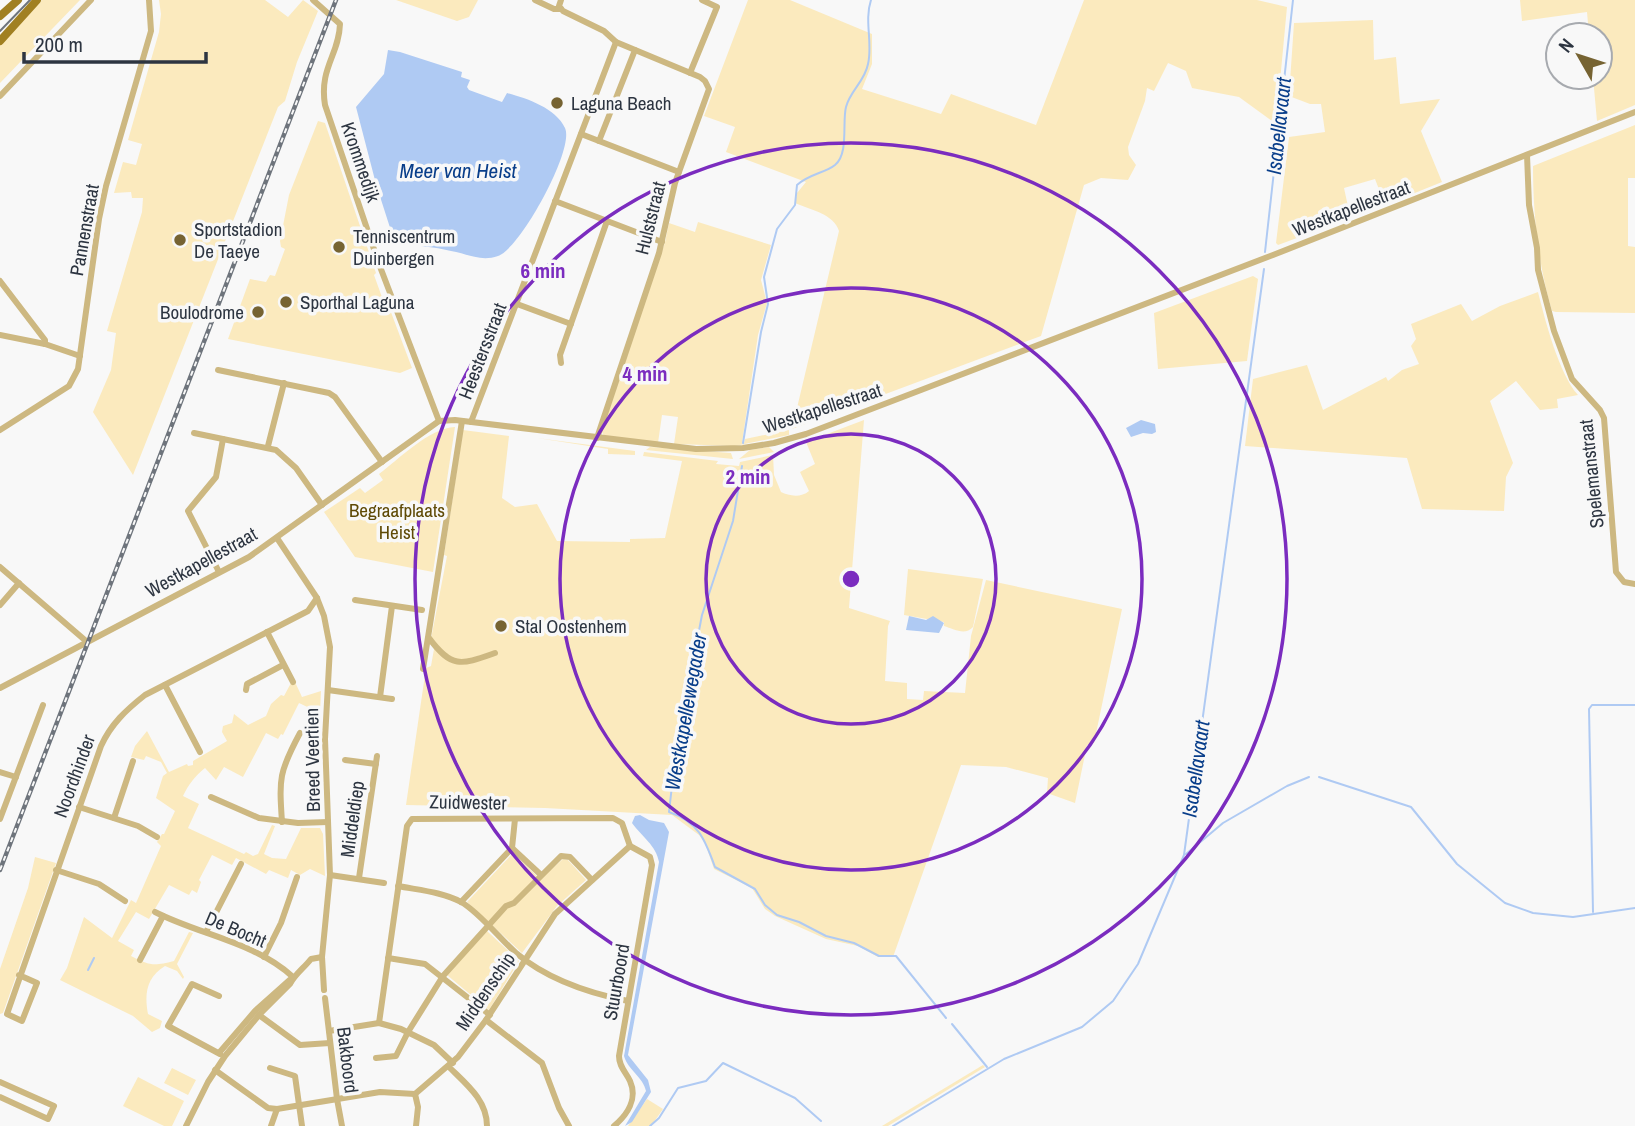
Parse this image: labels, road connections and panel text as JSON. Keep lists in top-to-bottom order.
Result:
{
  "streets": {
    "street": [
      "Krommedijk",
      "Westkapellestraat",
      "Hulststraat",
      "Pannenstraat",
      "Heestersstraat",
      "Spelemanstraat",
      "Breed Veertien",
      "Noordhinder",
      "Zuidwester",
      "Middeldiep",
      "De Bocht",
      "Stuurboord",
      "Middenschip",
      "Bakboord"
    ]
  },
  "crossings": [
    ["Krommedijk", "Westkapellestraat"],
    ["Westkapellestraat", "Hulststraat"],
    ["Westkapellestraat", "Heestersstraat"],
    ["Westkapellestraat", "Spelemanstraat"],
    ["Westkapellestraat", "Breed Veertien"],
    ["Breed Veertien", "Noordhinder"],
    ["Breed Veertien", "Middeldiep"],
    ["Zuidwester", "Stuurboord"],
    ["Zuidwester", "Middenschip"],
    ["Stuurboord", "Middenschip"]
  ],
  "water": ["Isabellavaart", "Meer van Heist", "Westkapellewegader"],
  "parks": ["Begraafplaats Heist"],
  "places": [
    "Laguna Beach",
    "Sportstadion De Taeye",
    "Tenniscentrum Duinbergen",
    "Sporthal Laguna",
    "Boulodrome",
    "Stal Oostenhem"
  ],
  "scale_bar": "200 m",
  "north": "top left",
  "rings": ["6 min", "4 min", "2 min"]
}
